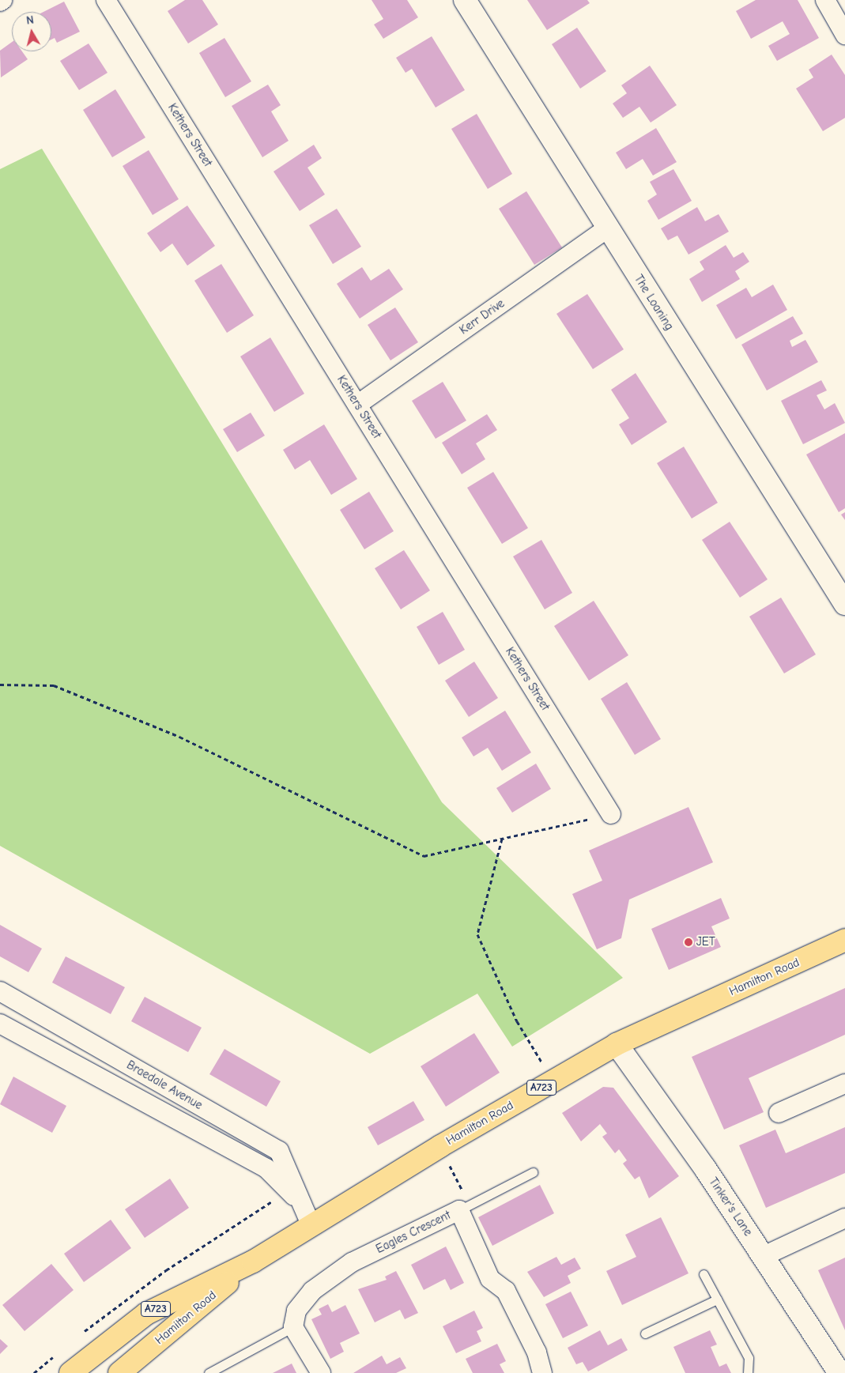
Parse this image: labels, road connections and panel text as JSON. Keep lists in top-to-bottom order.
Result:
{
  "streets": {
    "main road": ["Hamilton Road", "A723"],
    "street": [
      "Kethers Street",
      "The Loaning",
      "Kerr Drive",
      "Braedale Avenue",
      "Tinker's Lane",
      "Eagles Crescent"
    ]
  },
  "crossings": [
    ["Kethers Street", "Kerr Drive"],
    ["The Loaning", "Kerr Drive"],
    ["Hamilton Road", "Braedale Avenue"],
    ["Hamilton Road", "Tinker's Lane"]
  ],
  "places": ["JET"],
  "north": "top"
}
